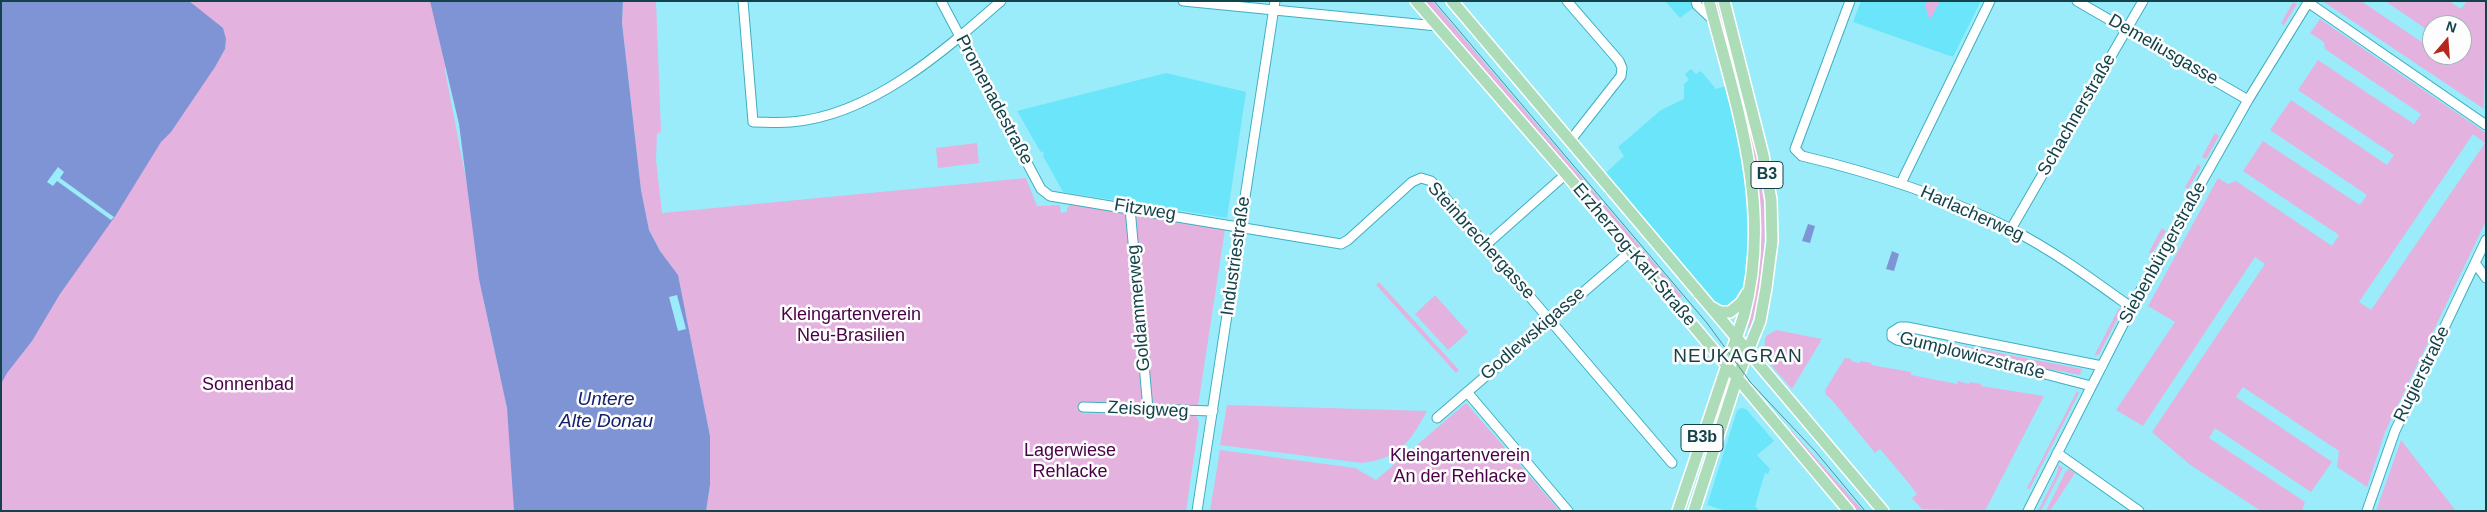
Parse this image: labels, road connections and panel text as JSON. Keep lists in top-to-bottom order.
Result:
{
  "streets": {
    "main road": ["B3", "Erzherzog-Karl-Straße", "B3b"],
    "street": [
      "Demeliusgasse",
      "Promenadestraße",
      "Schachnerstraße",
      "Fitzweg",
      "Harlacherweg",
      "Steinbrechergasse",
      "Siebenbürgerstraße",
      "Industriestraße",
      "Goldammerweg",
      "Godlewskigasse",
      "Gumplowiczstraße",
      "Rugierstraße",
      "Zeisigweg"
    ]
  },
  "crossings": [
    ["Demeliusgasse", "Schachnerstraße"],
    ["Demeliusgasse", "Siebenbürgerstraße"],
    ["Promenadestraße", "Fitzweg"],
    ["Schachnerstraße", "Harlacherweg"],
    ["B3", "Erzherzog-Karl-Straße"],
    ["B3", "B3b"],
    ["Fitzweg", "Steinbrechergasse"],
    ["Fitzweg", "Industriestraße"],
    ["Fitzweg", "Goldammerweg"],
    ["Harlacherweg", "Siebenbürgerstraße"],
    ["Steinbrechergasse", "Industriestraße"],
    ["Steinbrechergasse", "Godlewskigasse"],
    ["Siebenbürgerstraße", "Gumplowiczstraße"],
    ["Erzherzog-Karl-Straße", "Godlewskigasse"],
    ["Erzherzog-Karl-Straße", "B3b"],
    ["Industriestraße", "Zeisigweg"],
    ["Goldammerweg", "Zeisigweg"]
  ],
  "districts": ["NEUKAGRAN"],
  "water": ["Untere Alte Donau"],
  "parks": [
    "Kleingartenverein Neu-Brasilien",
    "Sonnenbad",
    "Lagerwiese Rehlacke",
    "Kleingartenverein An der Rehlacke"
  ],
  "north": "top"
}
